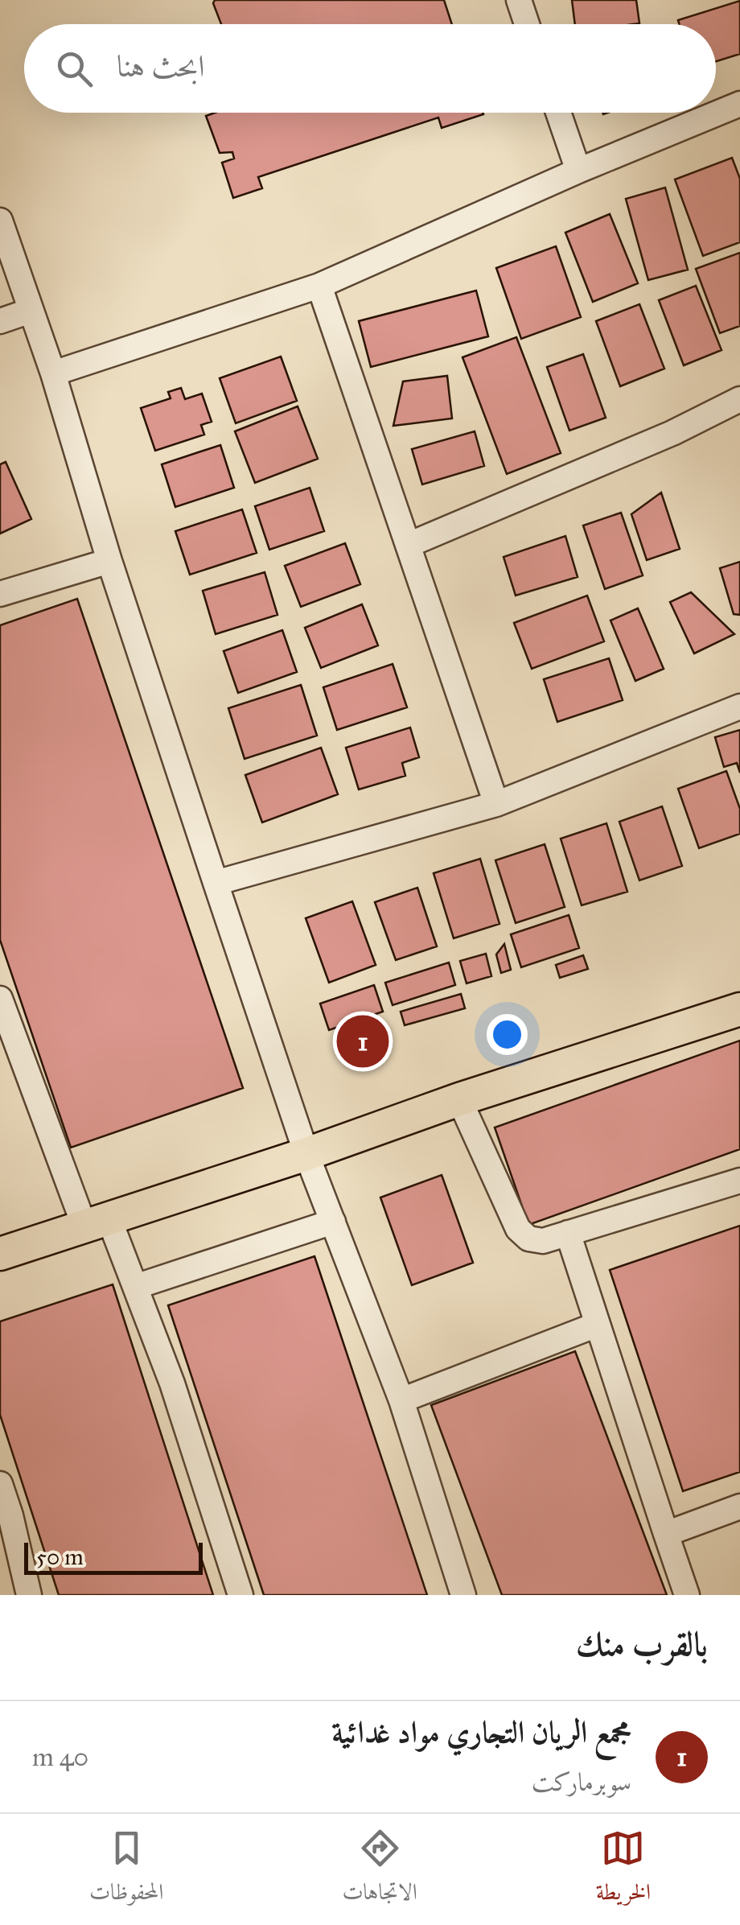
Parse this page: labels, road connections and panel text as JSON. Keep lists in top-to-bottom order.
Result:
{
  "scale_bar": "50 m",
  "page": {
    "search": "ابحث هنا",
    "pins": "1",
    "scale": "50 m",
    "heading": "بالقرب منك",
    "list": [
      {
        "mark": "1",
        "name": "مجمع الريان التجاري مواد غدائية",
        "note": "سوبرماركت",
        "value": "40 m"
      }
    ],
    "nav": ["الخريطة", "الاتجاهات", "المحفوظات"]
  }
}
